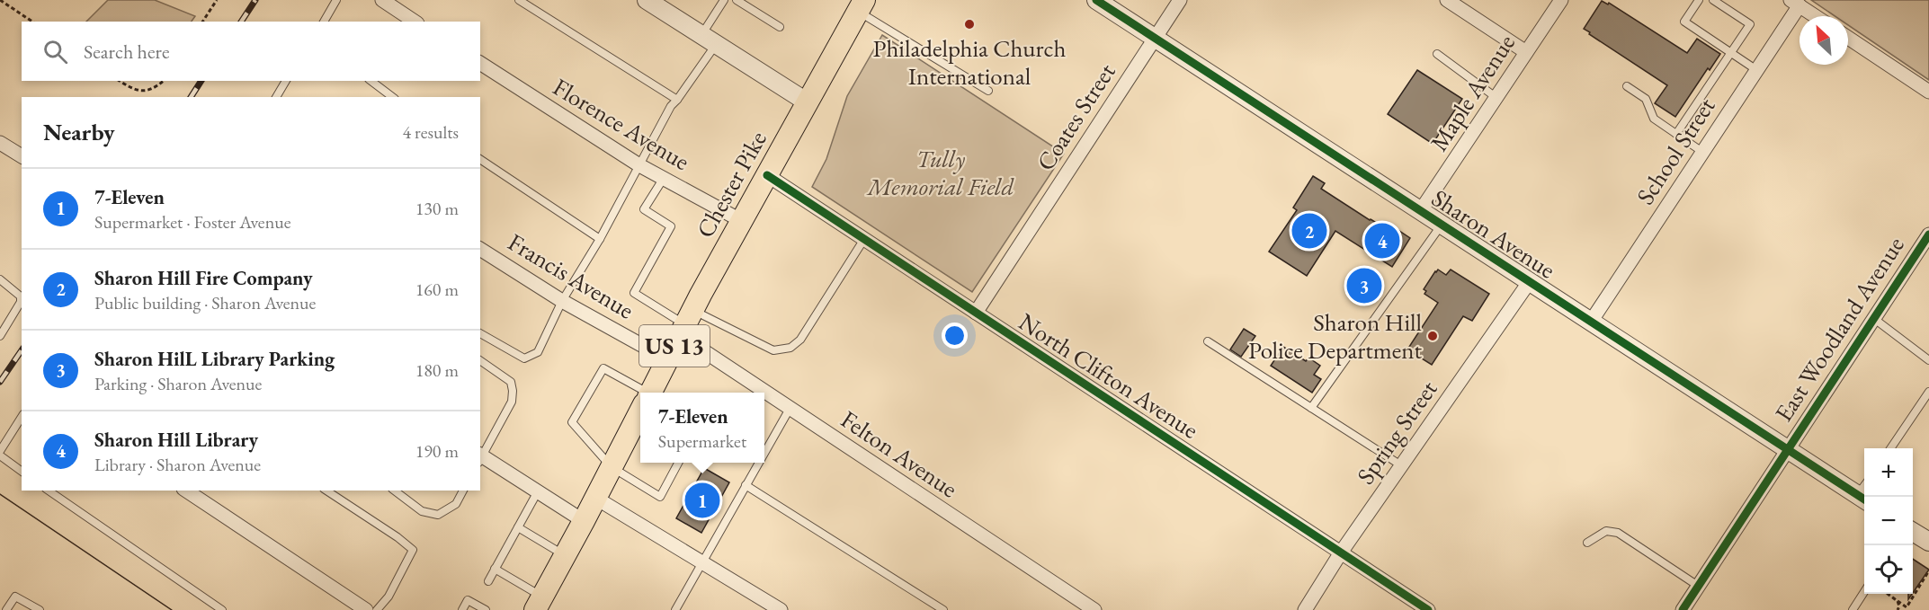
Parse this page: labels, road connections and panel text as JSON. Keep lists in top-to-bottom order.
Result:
{
  "streets": {
    "main road": ["Chester Pike", "US 13"],
    "street": [
      "Maple Avenue",
      "Coates Street",
      "Florence Avenue",
      "School Street",
      "Sharon Avenue",
      "Francis Avenue",
      "East Woodland Avenue",
      "North Clifton Avenue",
      "Spring Street",
      "Felton Avenue"
    ]
  },
  "crossings": [
    ["Maple Avenue", "Sharon Avenue"],
    ["Coates Street", "Sharon Avenue"],
    ["Coates Street", "North Clifton Avenue"],
    ["Florence Avenue", "Chester Pike"],
    ["School Street", "Sharon Avenue"],
    ["Chester Pike", "Francis Avenue"],
    ["Chester Pike", "North Clifton Avenue"],
    ["Chester Pike", "Felton Avenue"],
    ["Sharon Avenue", "East Woodland Avenue"],
    ["Sharon Avenue", "Spring Street"],
    ["North Clifton Avenue", "Spring Street"]
  ],
  "parks": ["Tully Memorial Field"],
  "places": ["Philadelphia Church International", "Sharon Hill Police Department"],
  "north": "top left",
  "page": {
    "search": "Search here",
    "heading": ["Nearby", "4 results"],
    "list": [
      {
        "mark": "1",
        "name": "7-Eleven",
        "note": "Supermarket · Foster Avenue",
        "value": "130 m"
      },
      {
        "mark": "2",
        "name": "Sharon Hill Fire Company",
        "note": "Public building · Sharon Avenue",
        "value": "160 m"
      },
      {
        "mark": "3",
        "name": "Sharon HilL Library Parking",
        "note": "Parking · Sharon Avenue",
        "value": "180 m"
      },
      {
        "mark": "4",
        "name": "Sharon Hill Library",
        "note": "Library · Sharon Avenue",
        "value": "190 m"
      }
    ],
    "pins": [
      "2",
      "4",
      "3",
      "1"
    ],
    "popup": ["7-Eleven", "Supermarket"],
    "map_buttons": ["+", "−"]
  }
}
